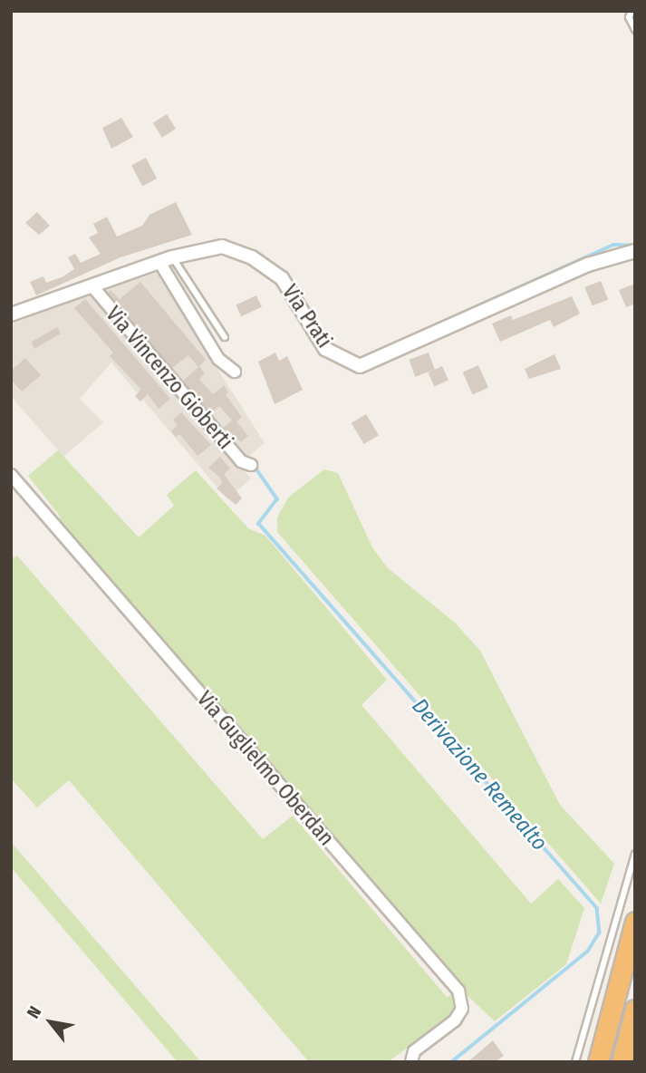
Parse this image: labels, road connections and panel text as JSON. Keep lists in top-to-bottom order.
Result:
{
  "streets": {
    "street": ["Via Prati", "Via Vincenzo Gioberti", "Via Guglielmo Oberdan"]
  },
  "crossings": [
    ["Via Prati", "Via Vincenzo Gioberti"]
  ],
  "water": ["Derivazione Remealto"],
  "north": "top left"
}
